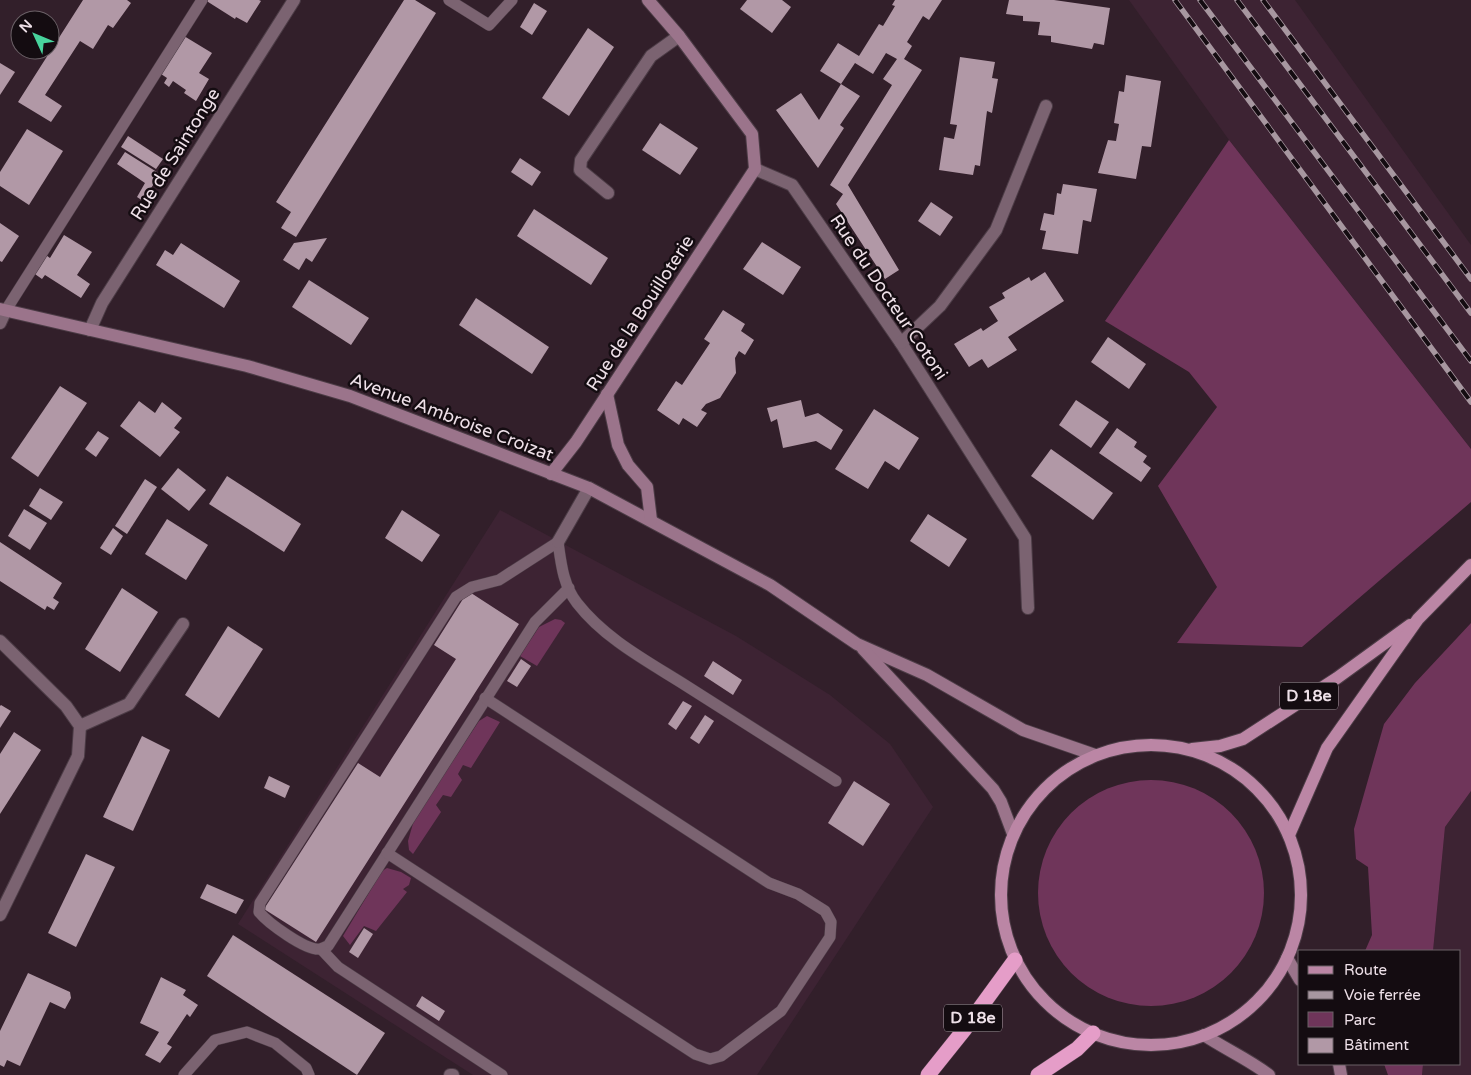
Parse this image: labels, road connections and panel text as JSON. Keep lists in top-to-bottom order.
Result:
{
  "streets": {
    "highway": ["D 18e"],
    "main road": ["Rue de la Bouilloterie", "Avenue Ambroise Croizat"],
    "street": ["Rue de Saintonge", "Rue du Docteur Cotoni"]
  },
  "crossings": [
    ["Rue de Saintonge", "Avenue Ambroise Croizat"],
    ["Rue du Docteur Cotoni", "Rue de la Bouilloterie"],
    ["Rue de la Bouilloterie", "Avenue Ambroise Croizat"]
  ],
  "legend": [
    "Route",
    "Voie ferrée",
    "Parc",
    "Bâtiment"
  ],
  "north": "top left"
}
